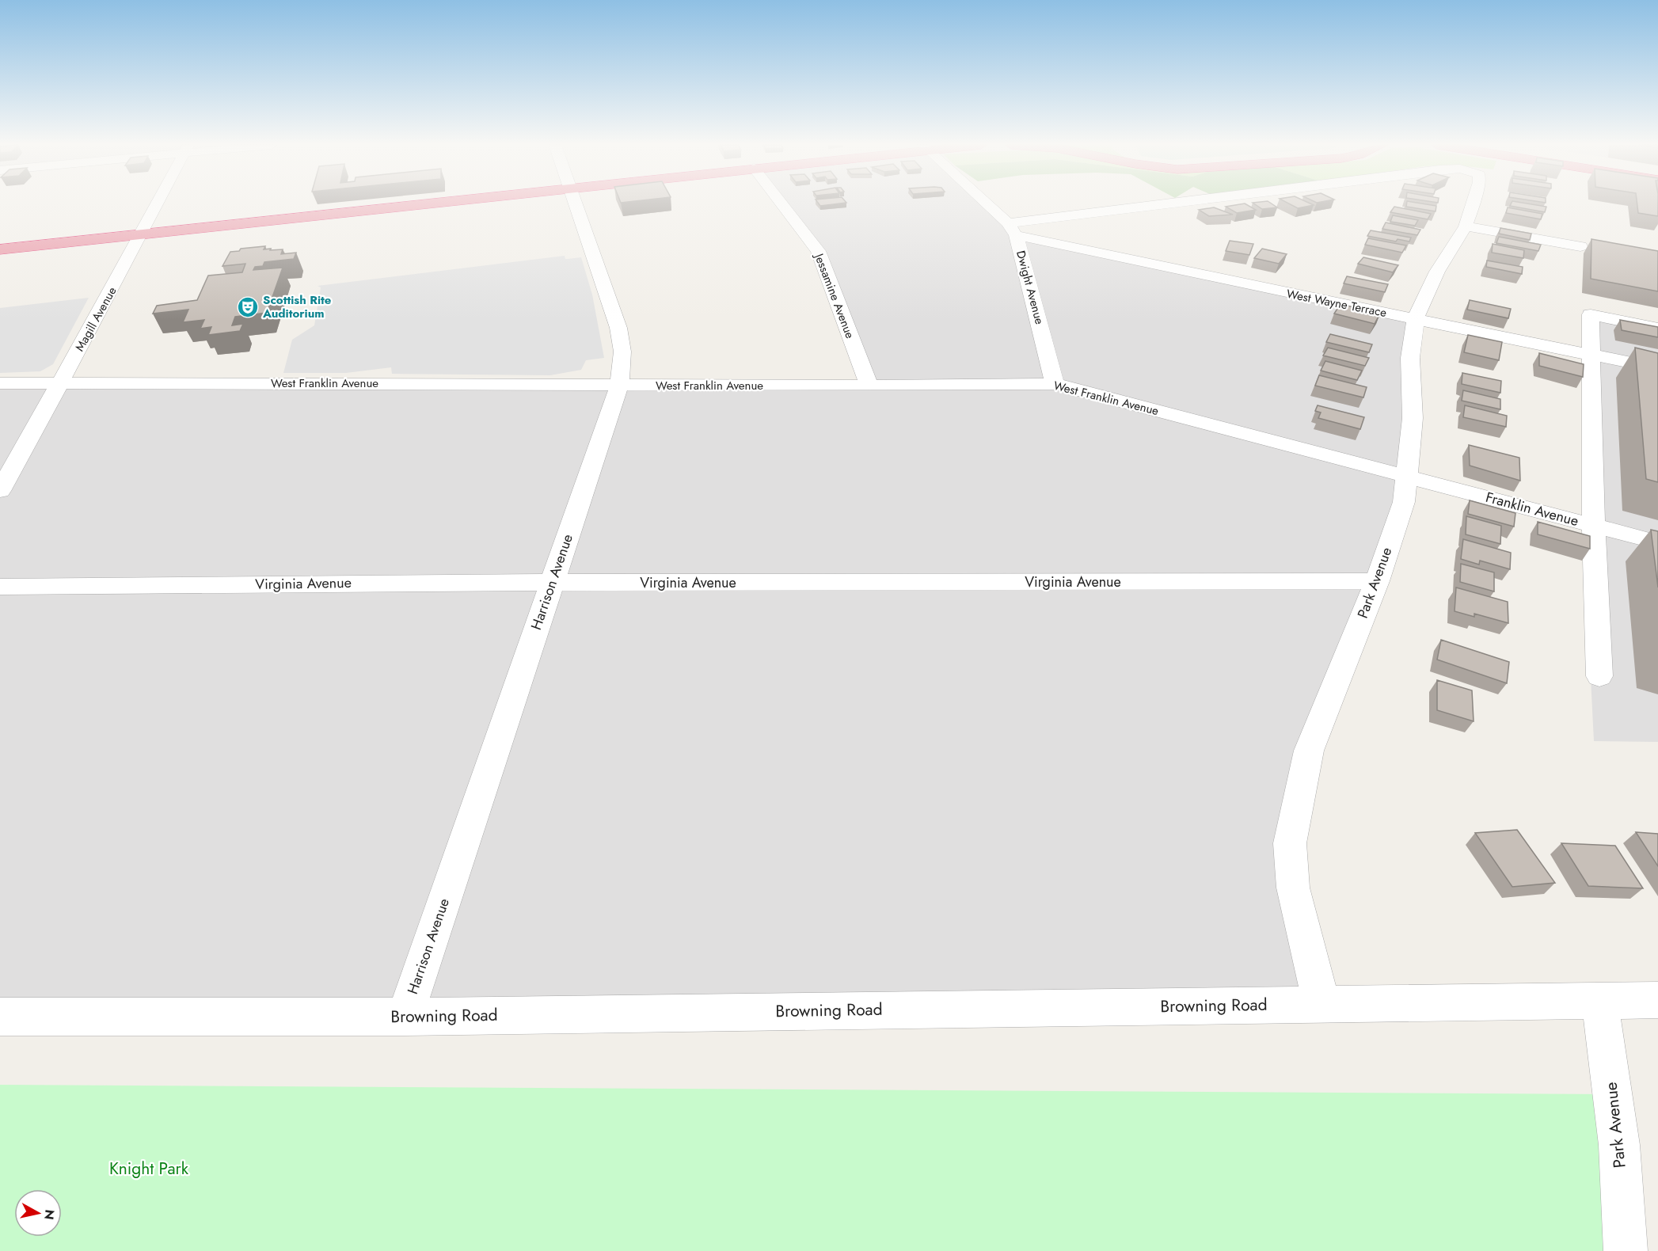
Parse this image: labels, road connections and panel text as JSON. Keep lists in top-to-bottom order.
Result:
{
  "streets": {
    "street": [
      "Dwight Avenue",
      "Jessamine Avenue",
      "West Wayne Terrace",
      "Magill Avenue",
      "West Franklin Avenue",
      "Franklin Avenue",
      "Harrison Avenue",
      "Virginia Avenue",
      "Park Avenue",
      "Browning Road"
    ]
  },
  "crossings": [
    ["Dwight Avenue", "West Wayne Terrace"],
    ["Dwight Avenue", "West Franklin Avenue"],
    ["Dwight Avenue", "Park Avenue"],
    ["Jessamine Avenue", "West Franklin Avenue"],
    ["West Wayne Terrace", "Park Avenue"],
    ["Magill Avenue", "West Franklin Avenue"],
    ["West Franklin Avenue", "Franklin Avenue"],
    ["West Franklin Avenue", "Harrison Avenue"],
    ["West Franklin Avenue", "Park Avenue"],
    ["Franklin Avenue", "Park Avenue"],
    ["Harrison Avenue", "Virginia Avenue"],
    ["Harrison Avenue", "Browning Road"],
    ["Virginia Avenue", "Park Avenue"],
    ["Park Avenue", "Browning Road"]
  ],
  "parks": ["Knight Park"],
  "places": {
    "theatre": ["Scottish Rite Auditorium"]
  },
  "north": "right"
}
